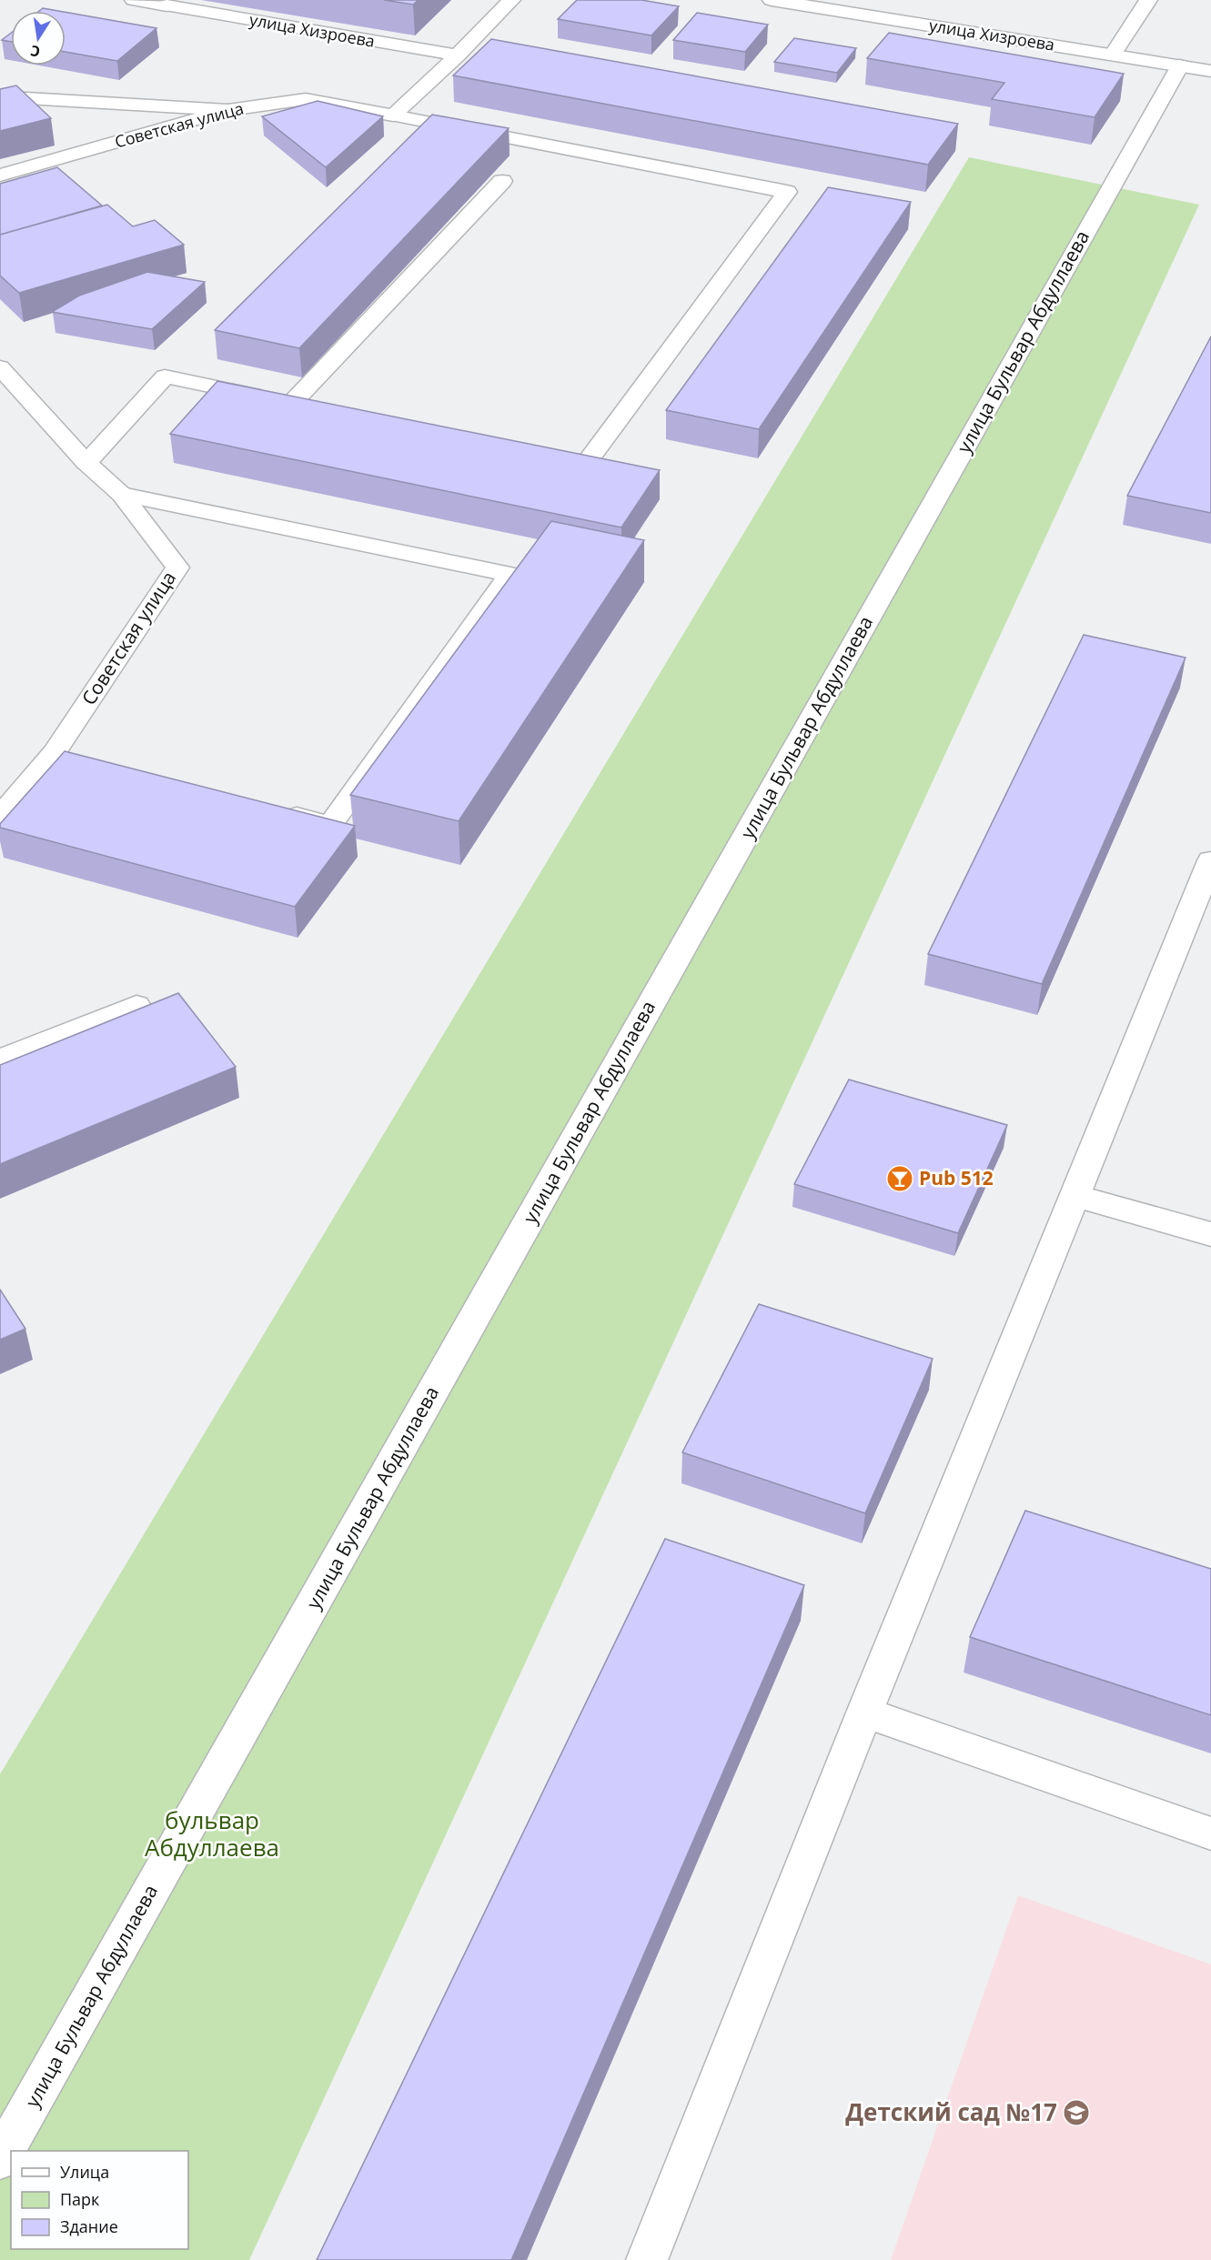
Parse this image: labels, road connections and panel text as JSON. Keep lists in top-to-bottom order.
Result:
{
  "streets": {
    "street": ["улица Хизроева", "Советская улица", "улица Бульвар Абдуллаева"]
  },
  "crossings": [
    ["улица Хизроева", "улица Бульвар Абдуллаева"]
  ],
  "parks": ["бульвар Абдуллаева"],
  "places": {
    "bar": ["Pub 512"],
    "school or university": ["Детский сад №17"]
  },
  "legend": ["Улица", "Парк", "Здание"],
  "north": "bottom"
}
